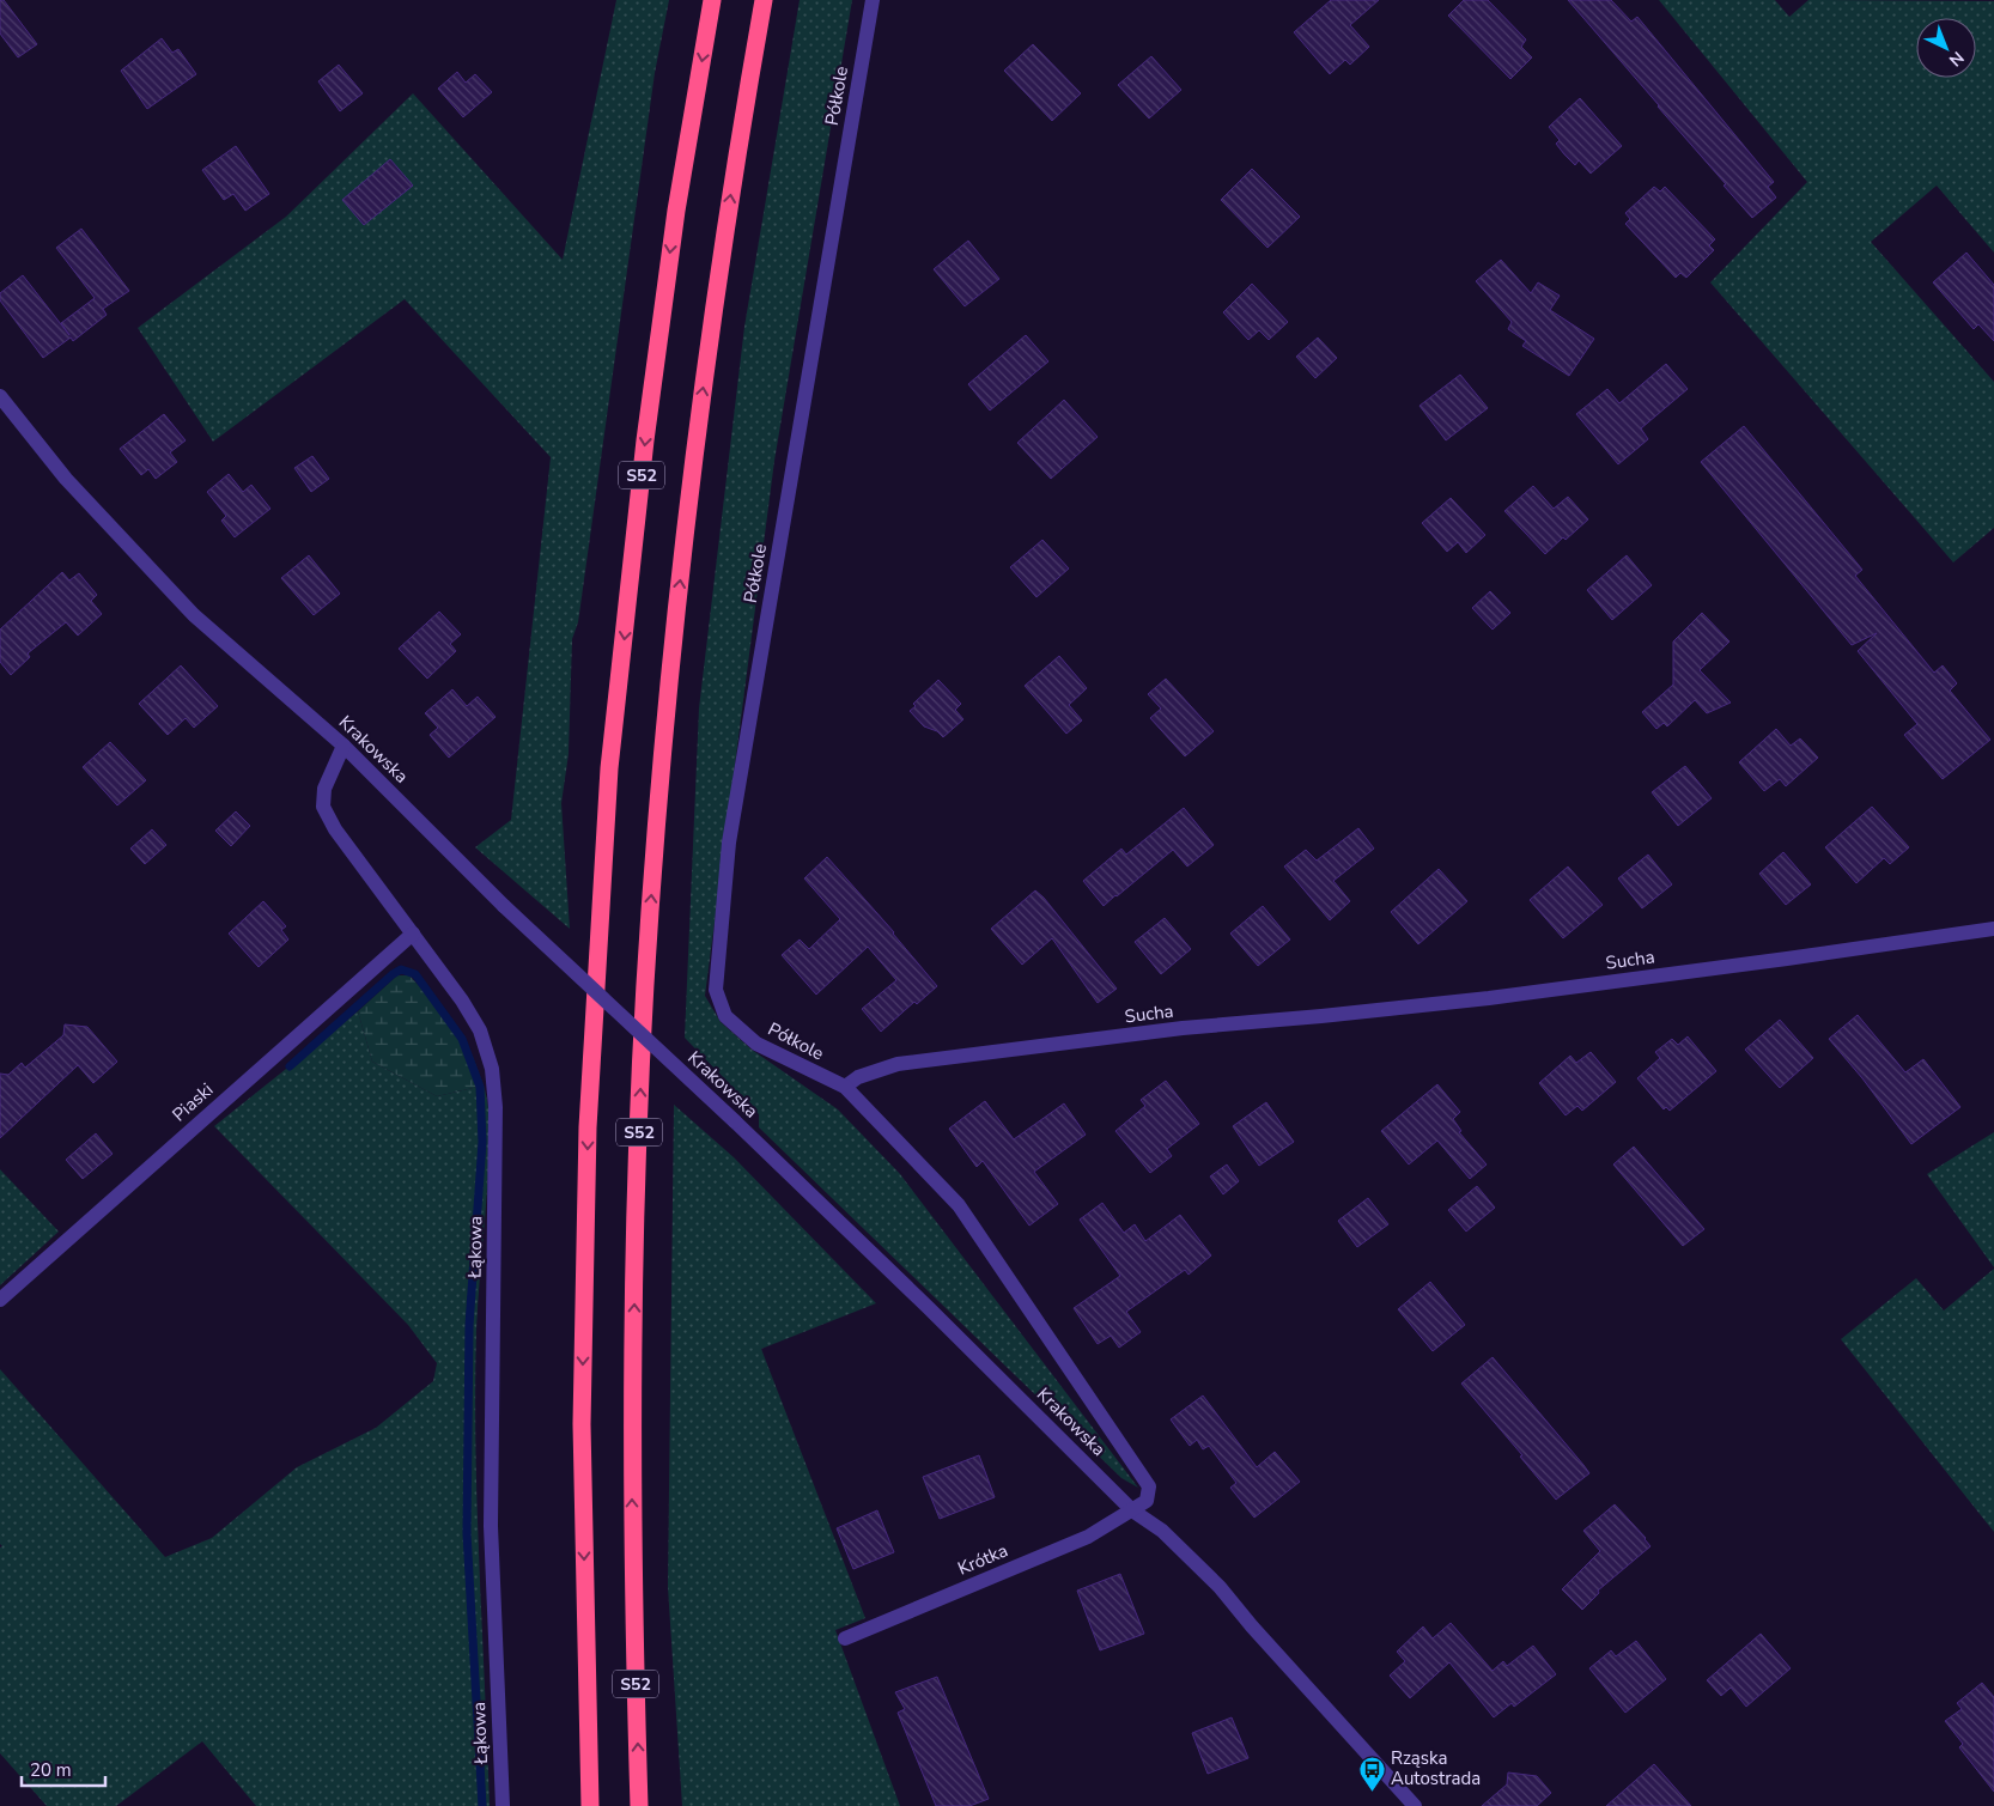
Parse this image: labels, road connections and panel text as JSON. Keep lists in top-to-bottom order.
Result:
{
  "streets": {
    "highway": ["S52"],
    "street": [
      "Półkole",
      "Krakowska",
      "Sucha",
      "Piaski",
      "Łąkowa",
      "Krótka"
    ]
  },
  "crossings": [
    ["Półkole", "Sucha"],
    ["Krakowska", "Łąkowa"],
    ["Krakowska", "Krótka"],
    ["Piaski", "Łąkowa"]
  ],
  "places": {
    "bus stop": ["Rząska Autostrada"]
  },
  "scale_bar": "20 m",
  "north": "bottom right"
}
